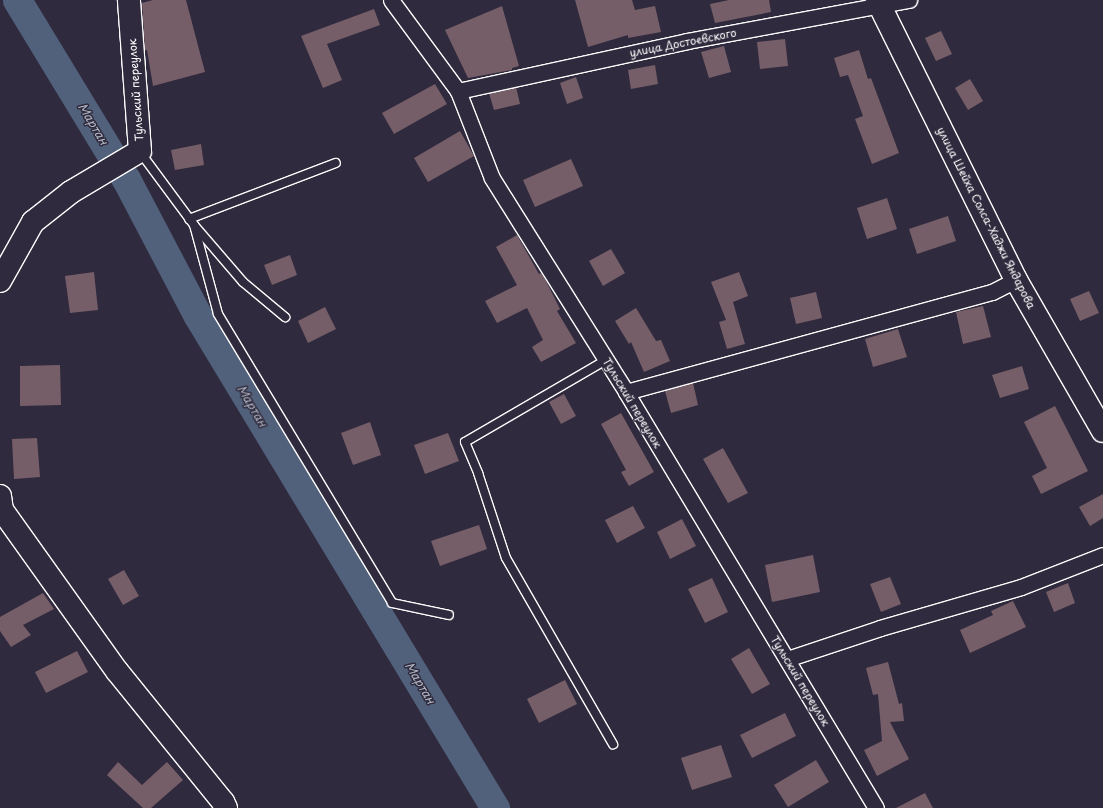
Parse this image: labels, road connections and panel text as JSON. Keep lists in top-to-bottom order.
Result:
{
  "streets": {
    "street": ["улица Достоевского", "Тульский переулок", "улица Шейха Солса-Хаджи Яндарова"]
  },
  "crossings": [
    ["улица Достоевского", "Тульский переулок"],
    ["улица Достоевского", "улица Шейха Солса-Хаджи Яндарова"]
  ],
  "water": ["Мартан"]
}
